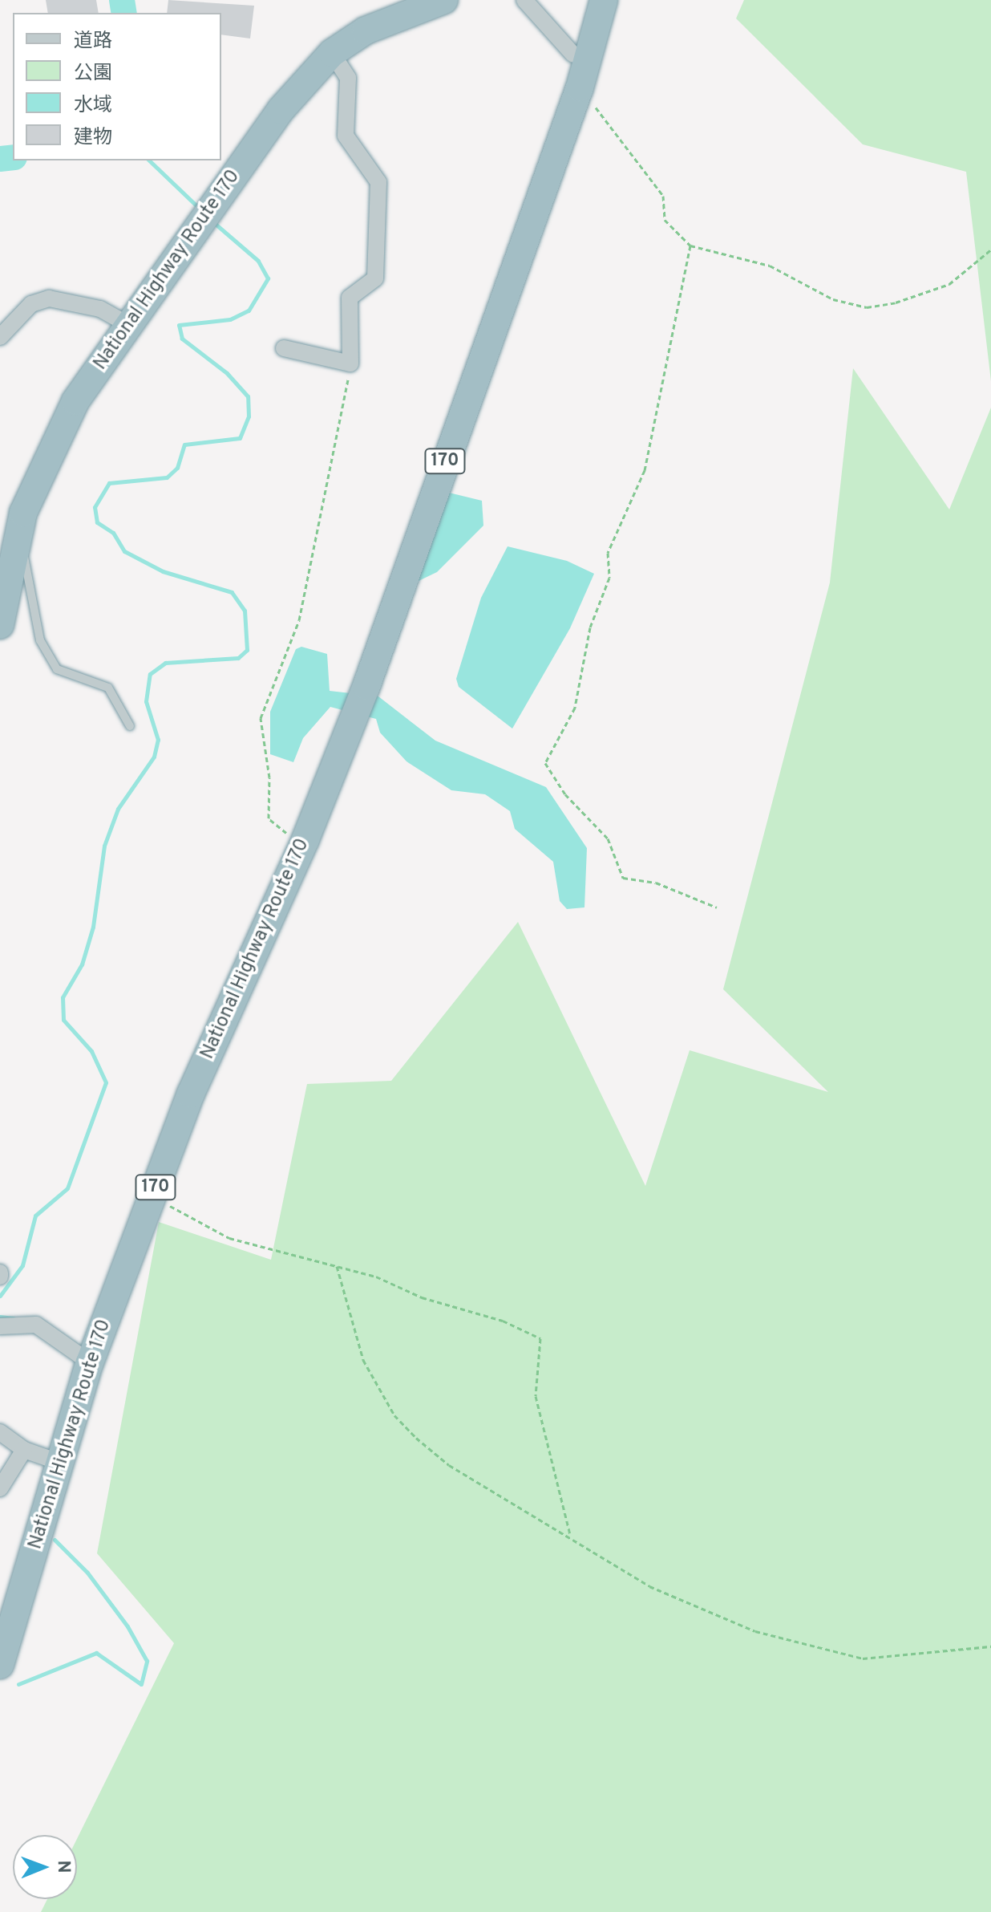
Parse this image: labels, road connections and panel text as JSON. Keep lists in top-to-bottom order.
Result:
{
  "streets": {
    "highway": ["National Highway Route 170", "170"]
  },
  "legend": [
    "道路",
    "公園",
    "水域",
    "建物"
  ],
  "north": "right"
}
